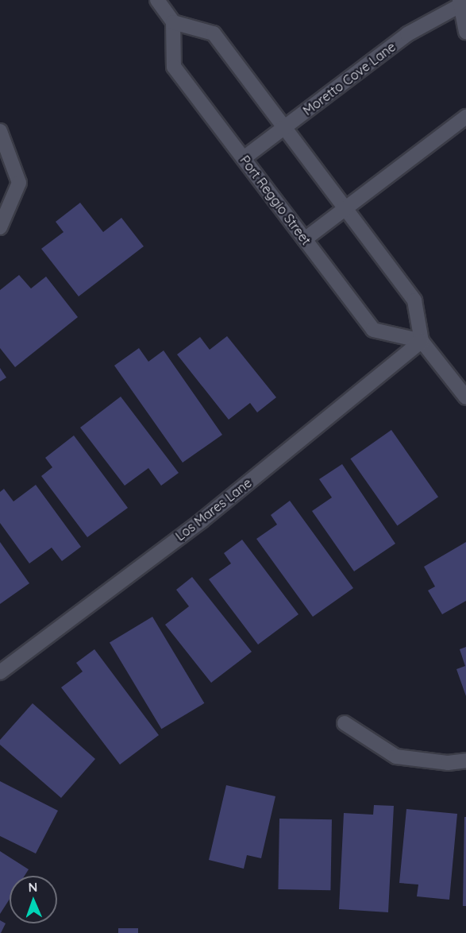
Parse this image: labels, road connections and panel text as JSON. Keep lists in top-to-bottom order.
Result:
{
  "streets": {
    "street": ["Moretto Cove Lane", "Port Reggio Street", "Los Mares Lane"]
  },
  "crossings": [
    ["Moretto Cove Lane", "Port Reggio Street"],
    ["Port Reggio Street", "Los Mares Lane"]
  ],
  "north": "top"
}
